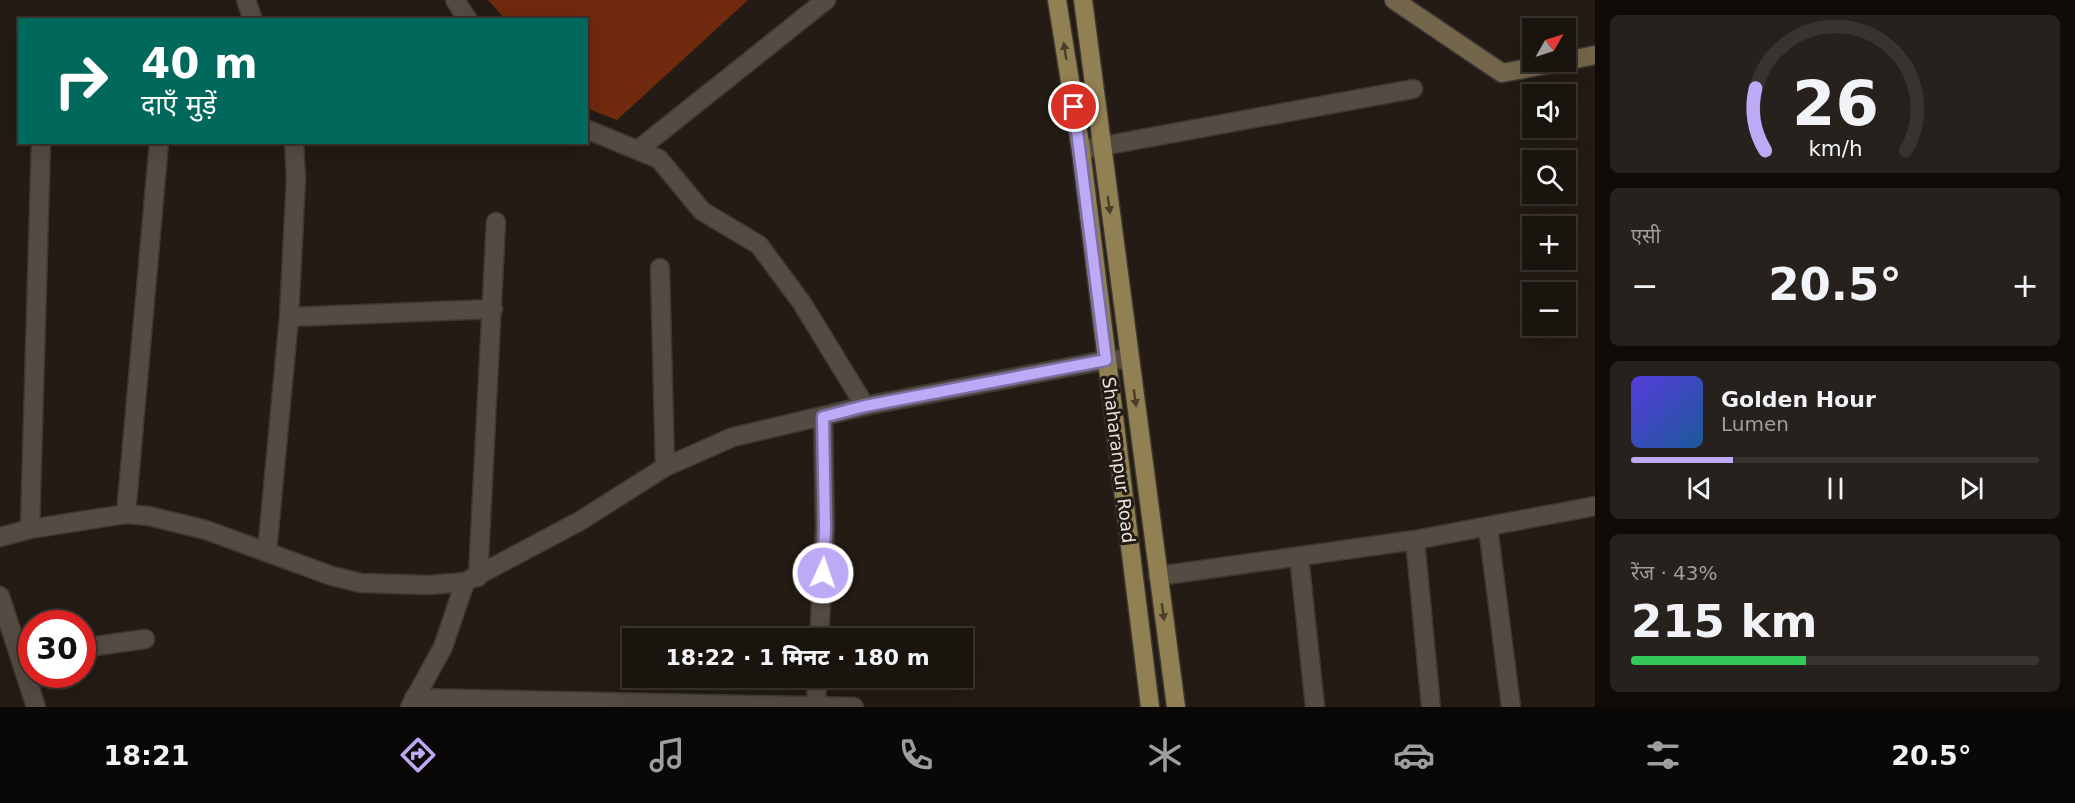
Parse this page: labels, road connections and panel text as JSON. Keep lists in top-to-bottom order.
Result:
{
  "streets": {
    "main road": ["Shaharanpur Road"]
  },
  "north": "top right",
  "page": {
    "map_buttons": ["+", "−"],
    "turn": ["40 m", "दाएँ मुड़ें"],
    "tile": [
      "एसी",
      ["रेंज · 43%", "215 km"]
    ],
    "heat": ["−", "20.5°", "+"],
    "song": ["Golden Hour", "Lumen"],
    "limit": "30",
    "trip": "18:22 · 1 मिनट · 180 m",
    "tabs": ["18:21", "20.5°"],
    "gauge": ["26", "km/h"]
  }
}
